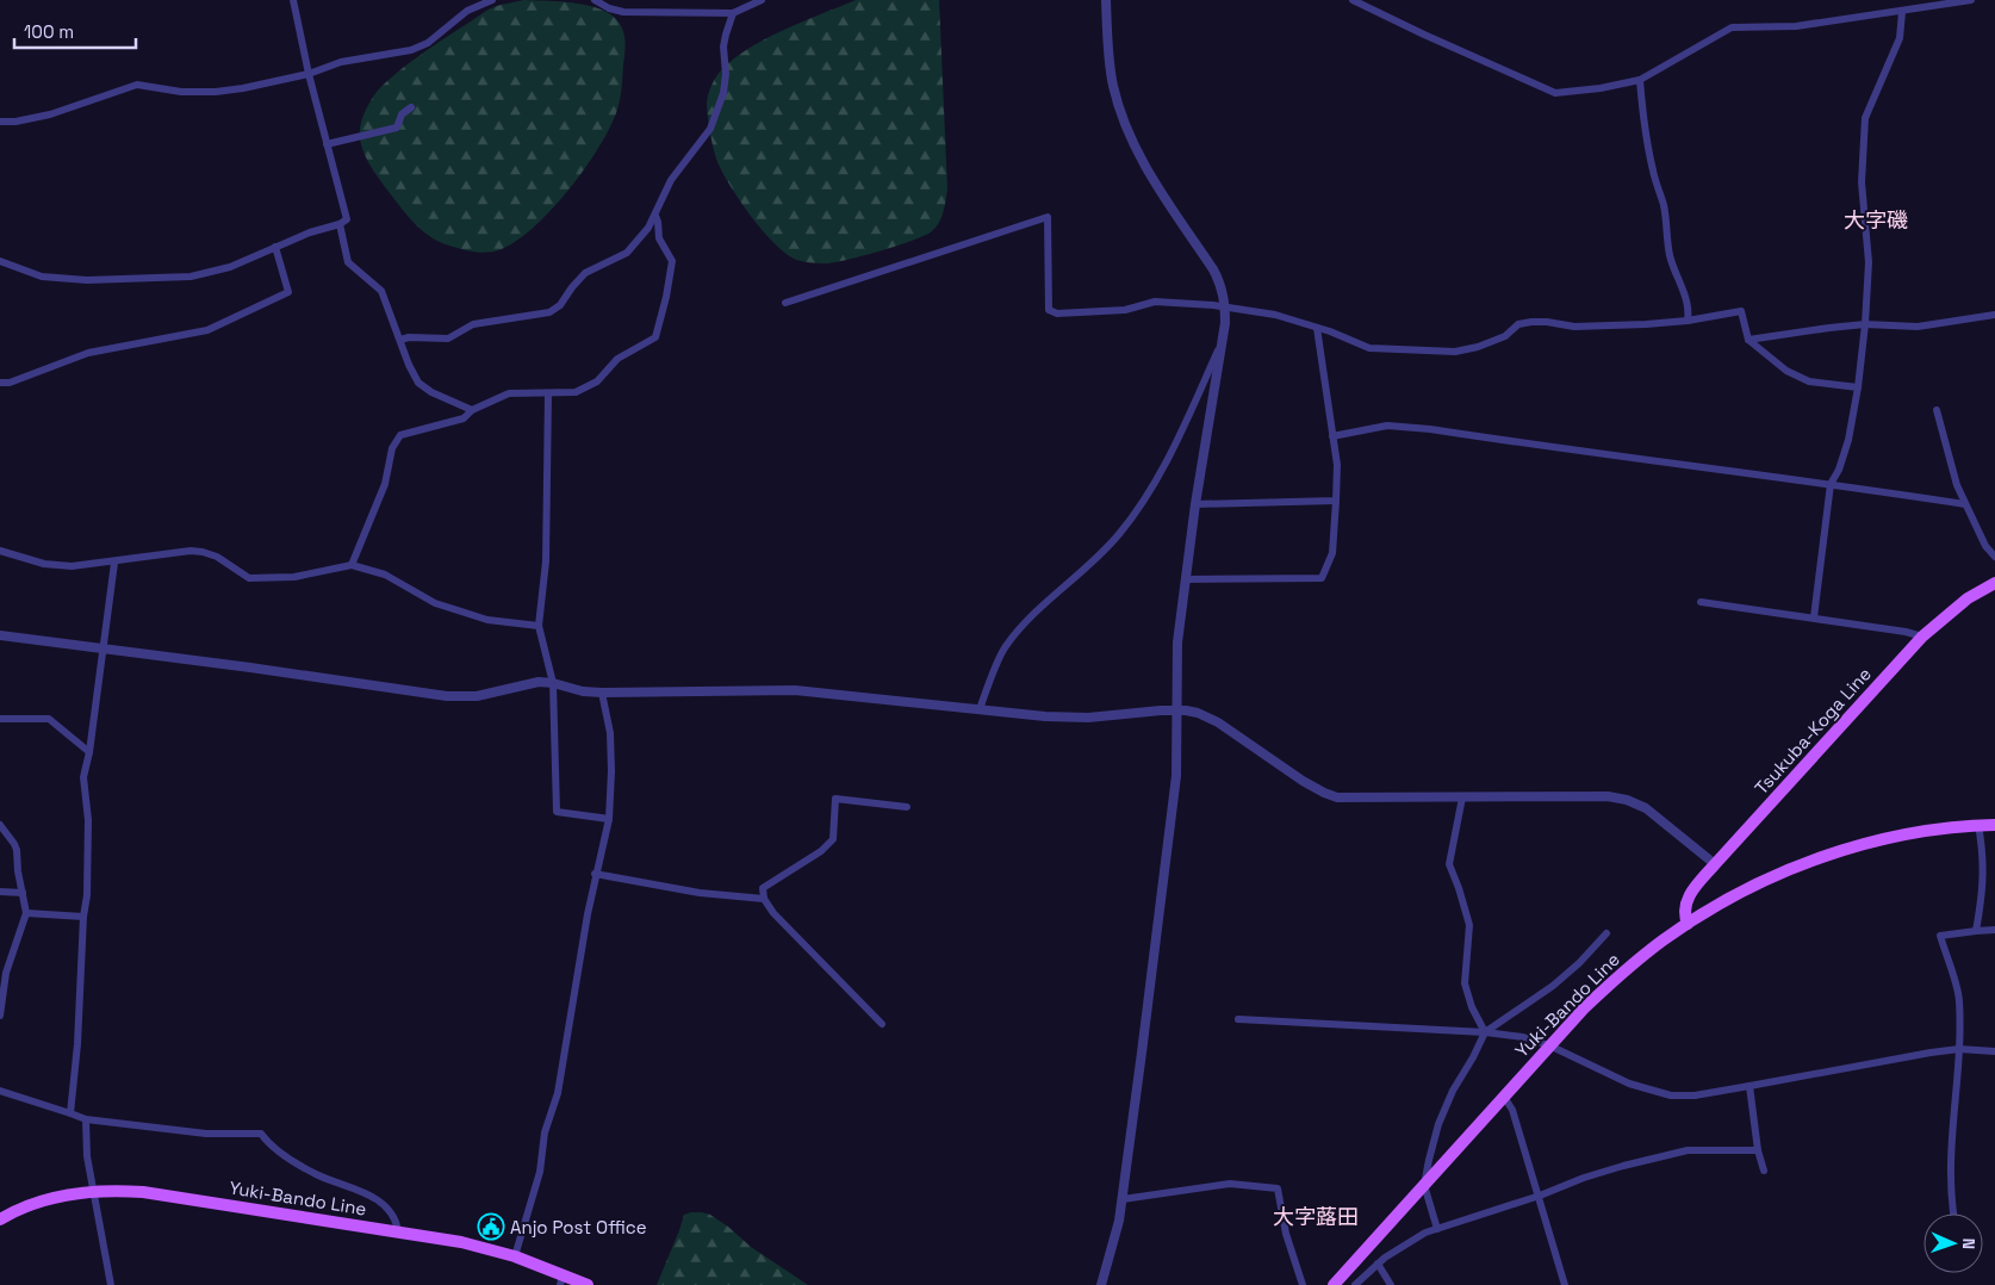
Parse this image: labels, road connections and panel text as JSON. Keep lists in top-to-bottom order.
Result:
{
  "streets": {
    "main road": ["Tsukuba-Koga Line", "Yuki-Bando Line"]
  },
  "crossings": [
    ["Tsukuba-Koga Line", "Yuki-Bando Line"]
  ],
  "districts": ["大字磯", "大字蕗田"],
  "places": {
    "public building": ["Anjo Post Office"]
  },
  "scale_bar": "100 m",
  "north": "right"
}
